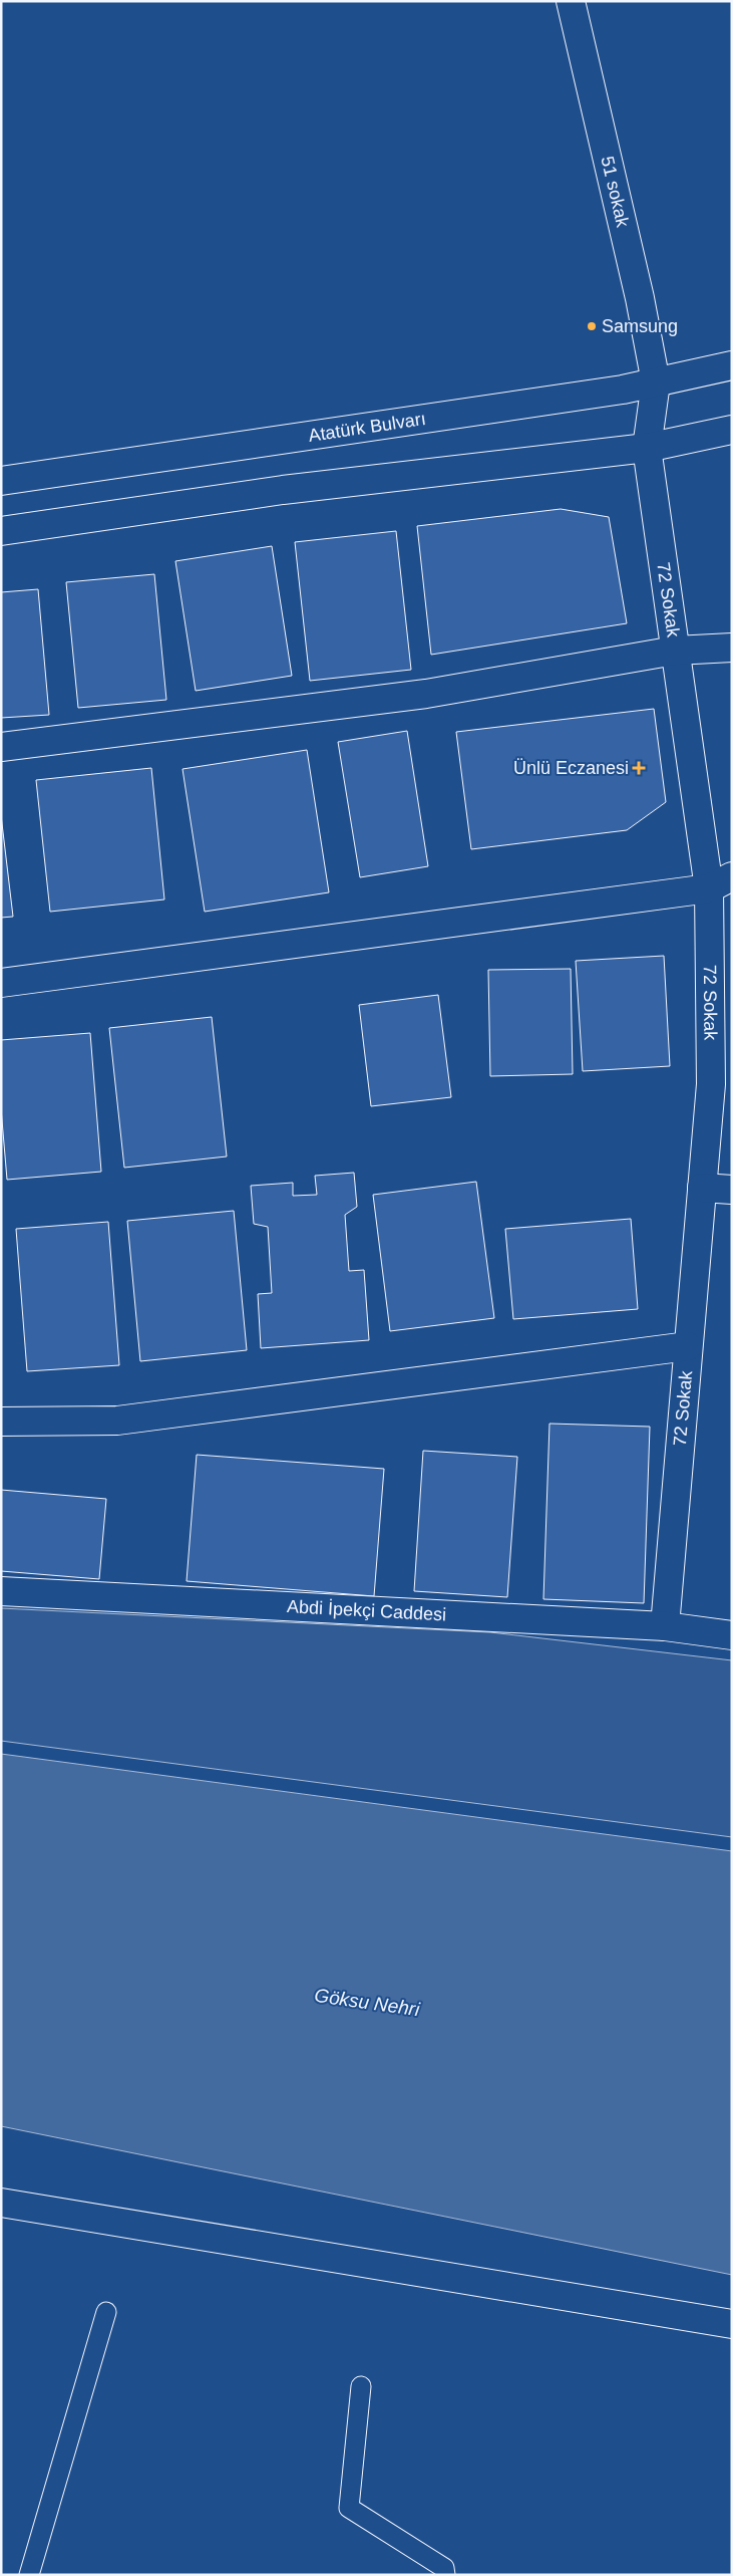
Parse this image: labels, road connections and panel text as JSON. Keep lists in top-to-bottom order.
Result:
{
  "streets": {
    "street": [
      "51 sokak",
      "Atatürk Bulvarı",
      "72 Sokak",
      "Abdi İpekçi Caddesi"
    ]
  },
  "crossings": [
    ["51 sokak", "Atatürk Bulvarı"],
    ["51 sokak", "72 Sokak"],
    ["Atatürk Bulvarı", "72 Sokak"],
    ["72 Sokak", "Abdi İpekçi Caddesi"]
  ],
  "water": ["Göksu Nehri"],
  "places": {
    "other": ["Samsung"],
    "health": ["Ünlü Eczanesi"]
  }
}
